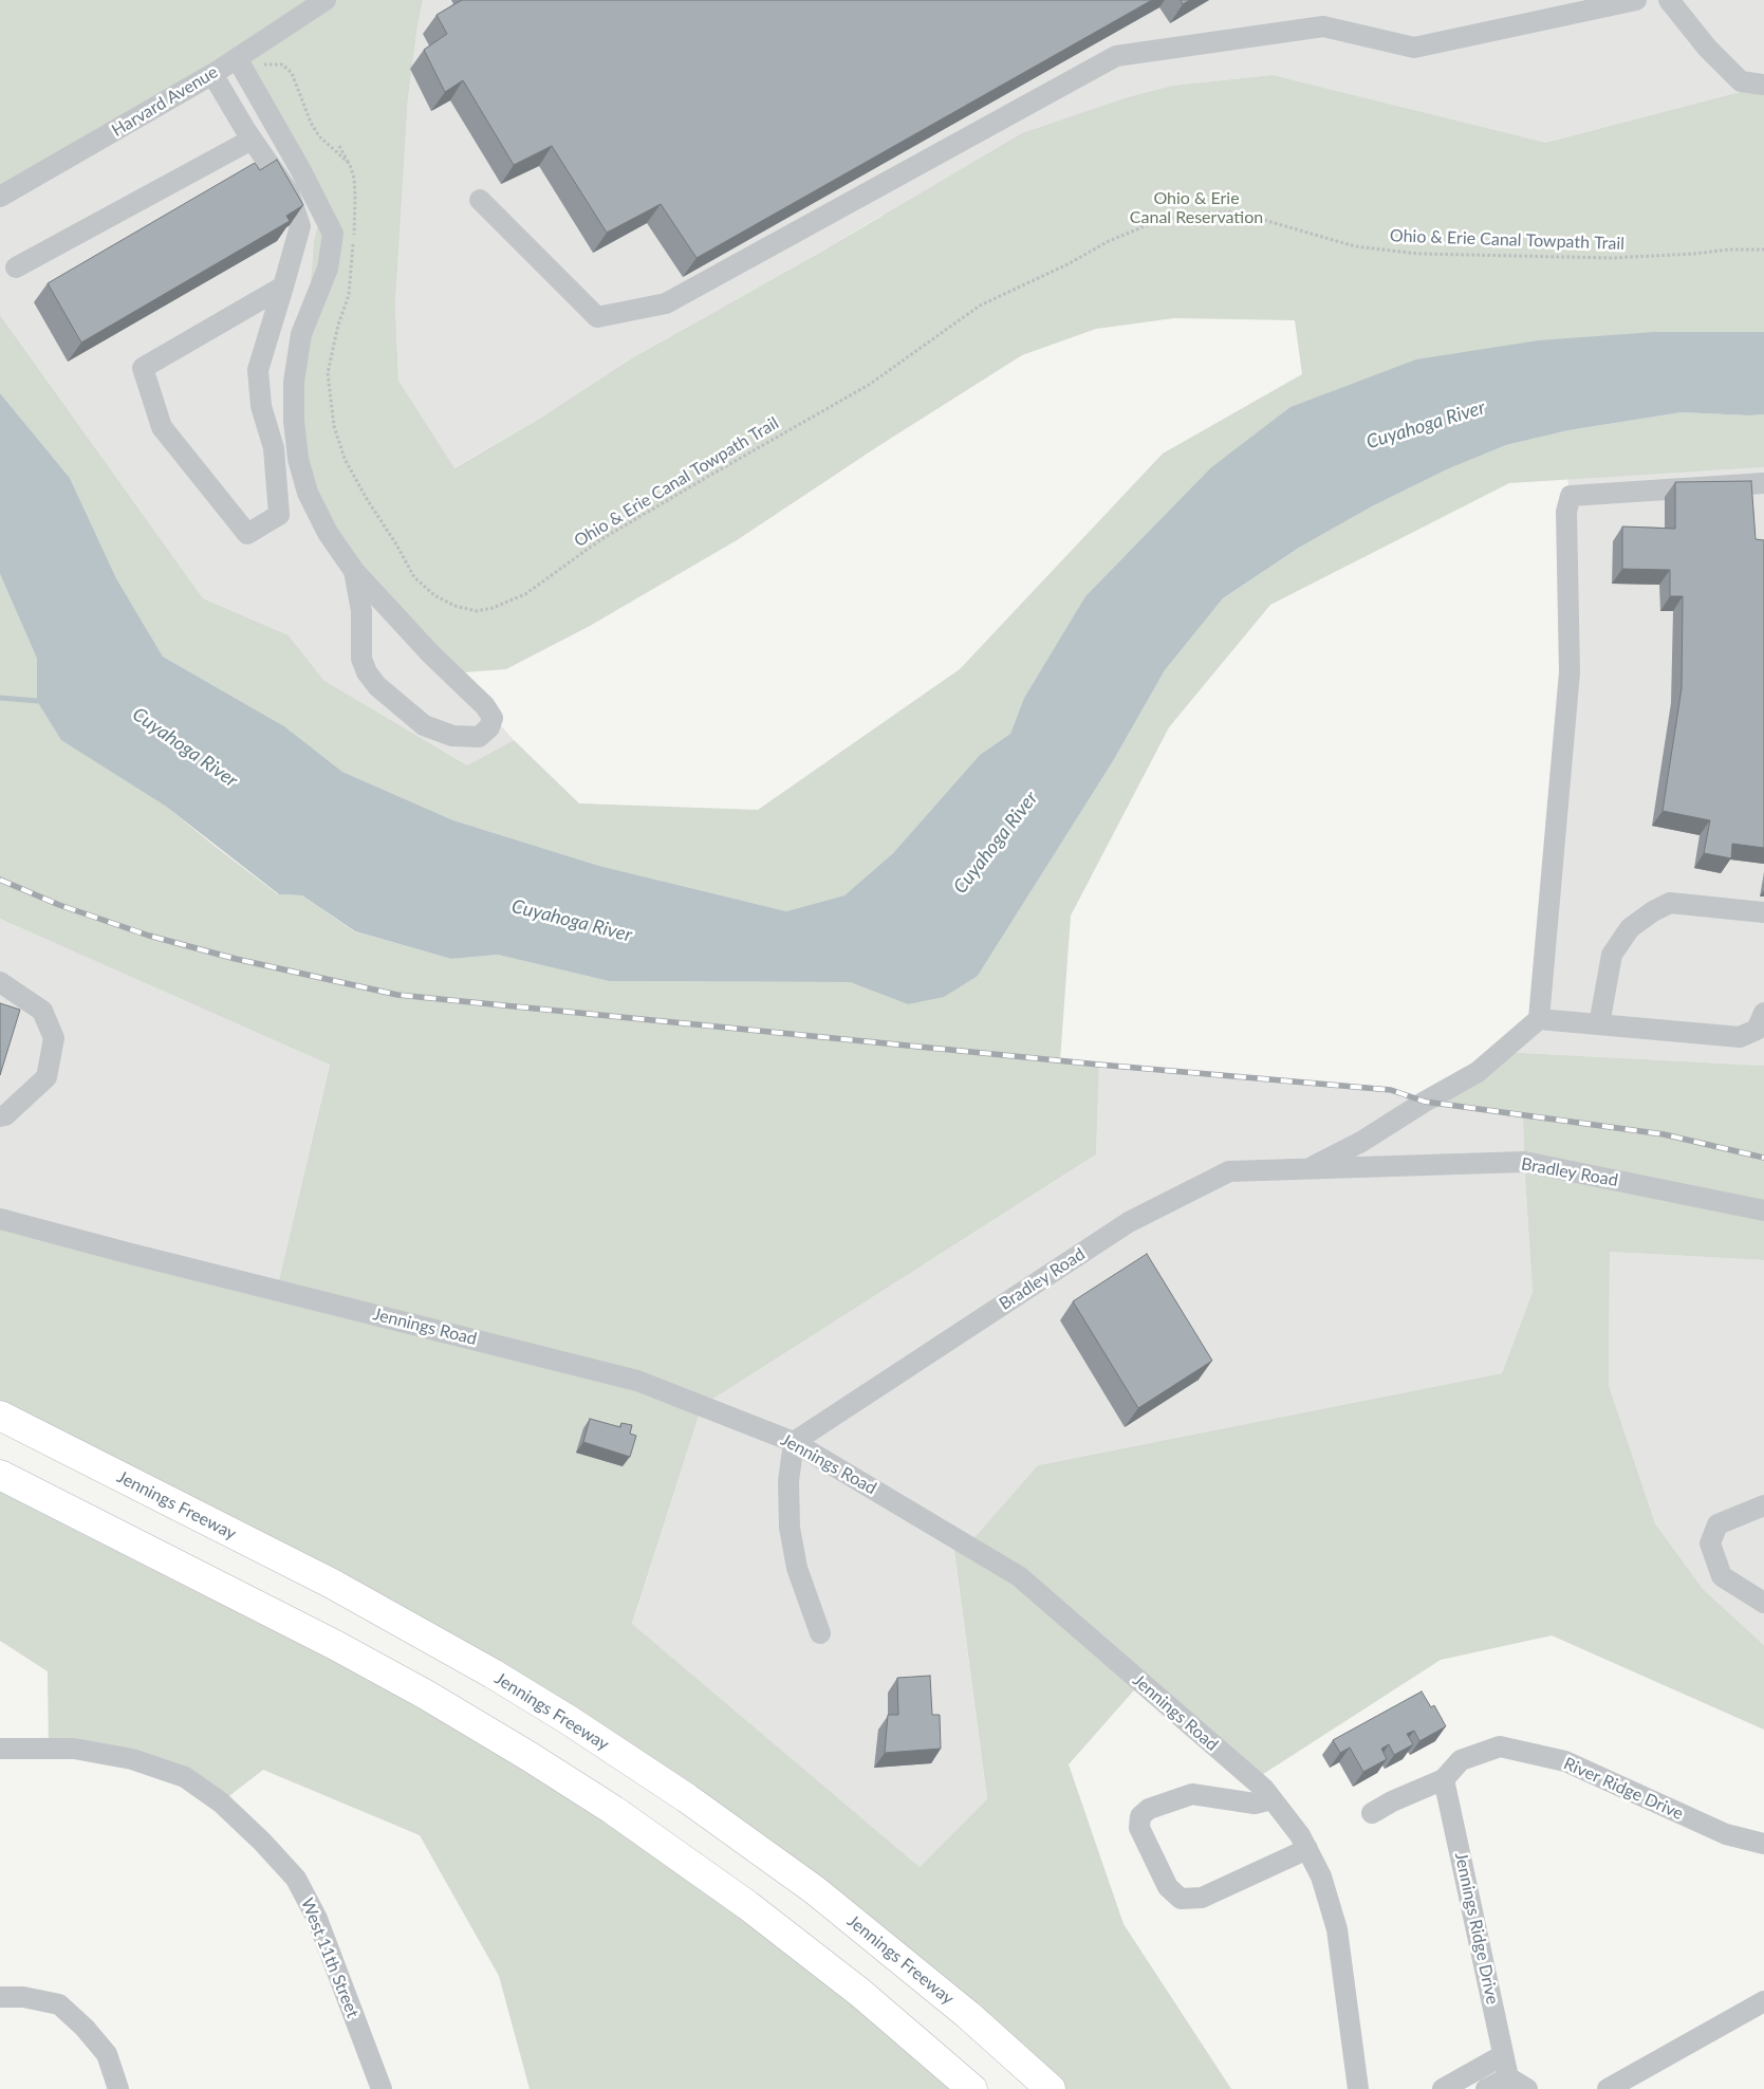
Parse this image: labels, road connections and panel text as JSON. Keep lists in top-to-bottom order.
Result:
{
  "streets": {
    "highway": ["Jennings Freeway"],
    "street": [
      "Harvard Avenue",
      "Bradley Road",
      "Jennings Road",
      "River Ridge Drive",
      "Jennings Ridge Drive",
      "West 11th Street"
    ],
    "path": ["Ohio & Erie Canal Towpath Trail"]
  },
  "crossings": [
    ["Bradley Road", "Jennings Road"],
    ["River Ridge Drive", "Jennings Ridge Drive"]
  ],
  "water": ["Cuyahoga River"],
  "parks": ["Ohio & Erie Canal Reservation"]
}
